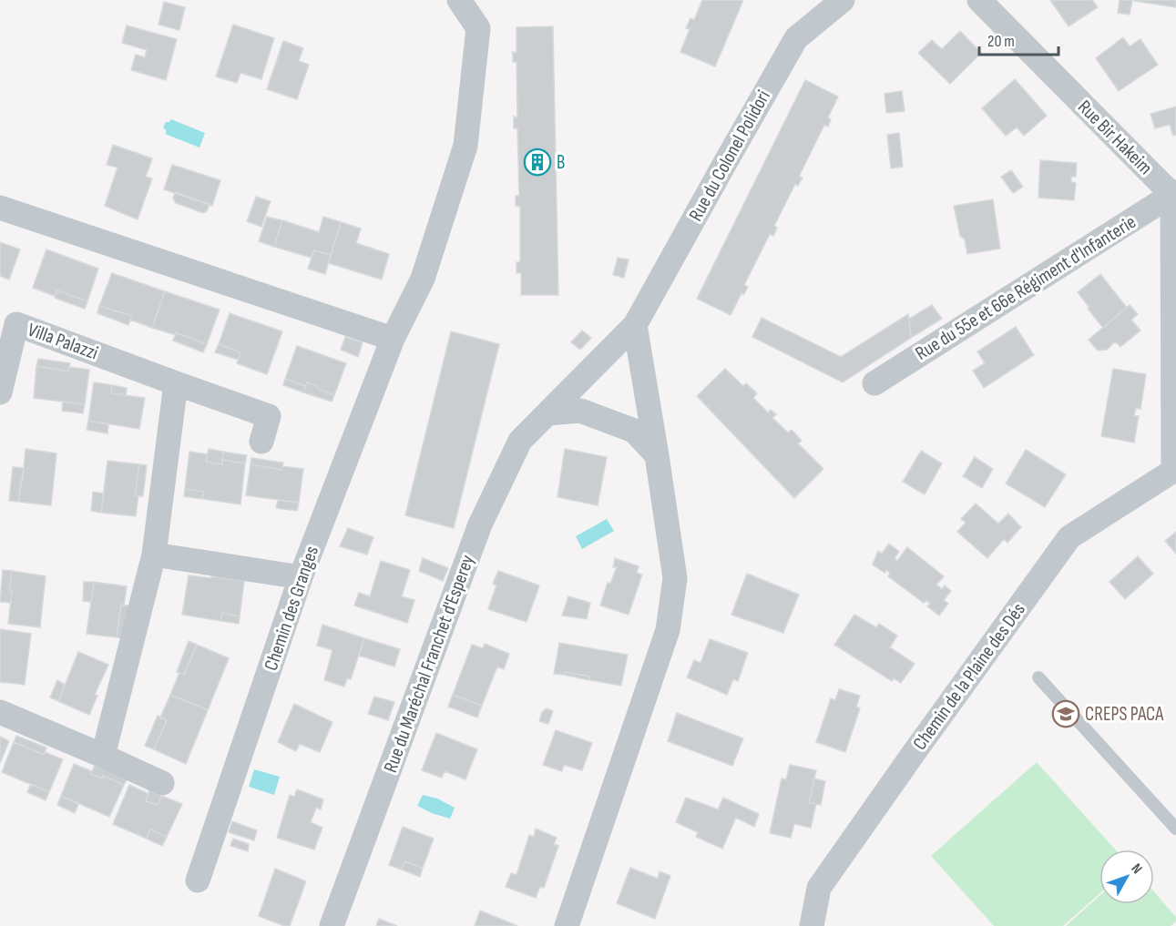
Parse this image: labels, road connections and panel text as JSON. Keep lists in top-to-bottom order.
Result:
{
  "streets": {
    "street": [
      "Rue Bir Hakeim",
      "Rue du Colonel Polidori",
      "Rue du 55e et 66e Régiment d'Infanterie",
      "Villa Palazzi",
      "Chemin des Granges",
      "Rue du Maréchal Franchet d'Esperey",
      "Chemin de la Plaine des Dés"
    ]
  },
  "crossings": [
    ["Rue Bir Hakeim", "Rue du 55e et 66e Régiment d'Infanterie"],
    ["Rue du Colonel Polidori", "Rue du Maréchal Franchet d'Esperey"]
  ],
  "places": {
    "building": ["B"],
    "school or university": ["CREPS PACA"]
  },
  "scale_bar": "20 m",
  "north": "top right"
}
